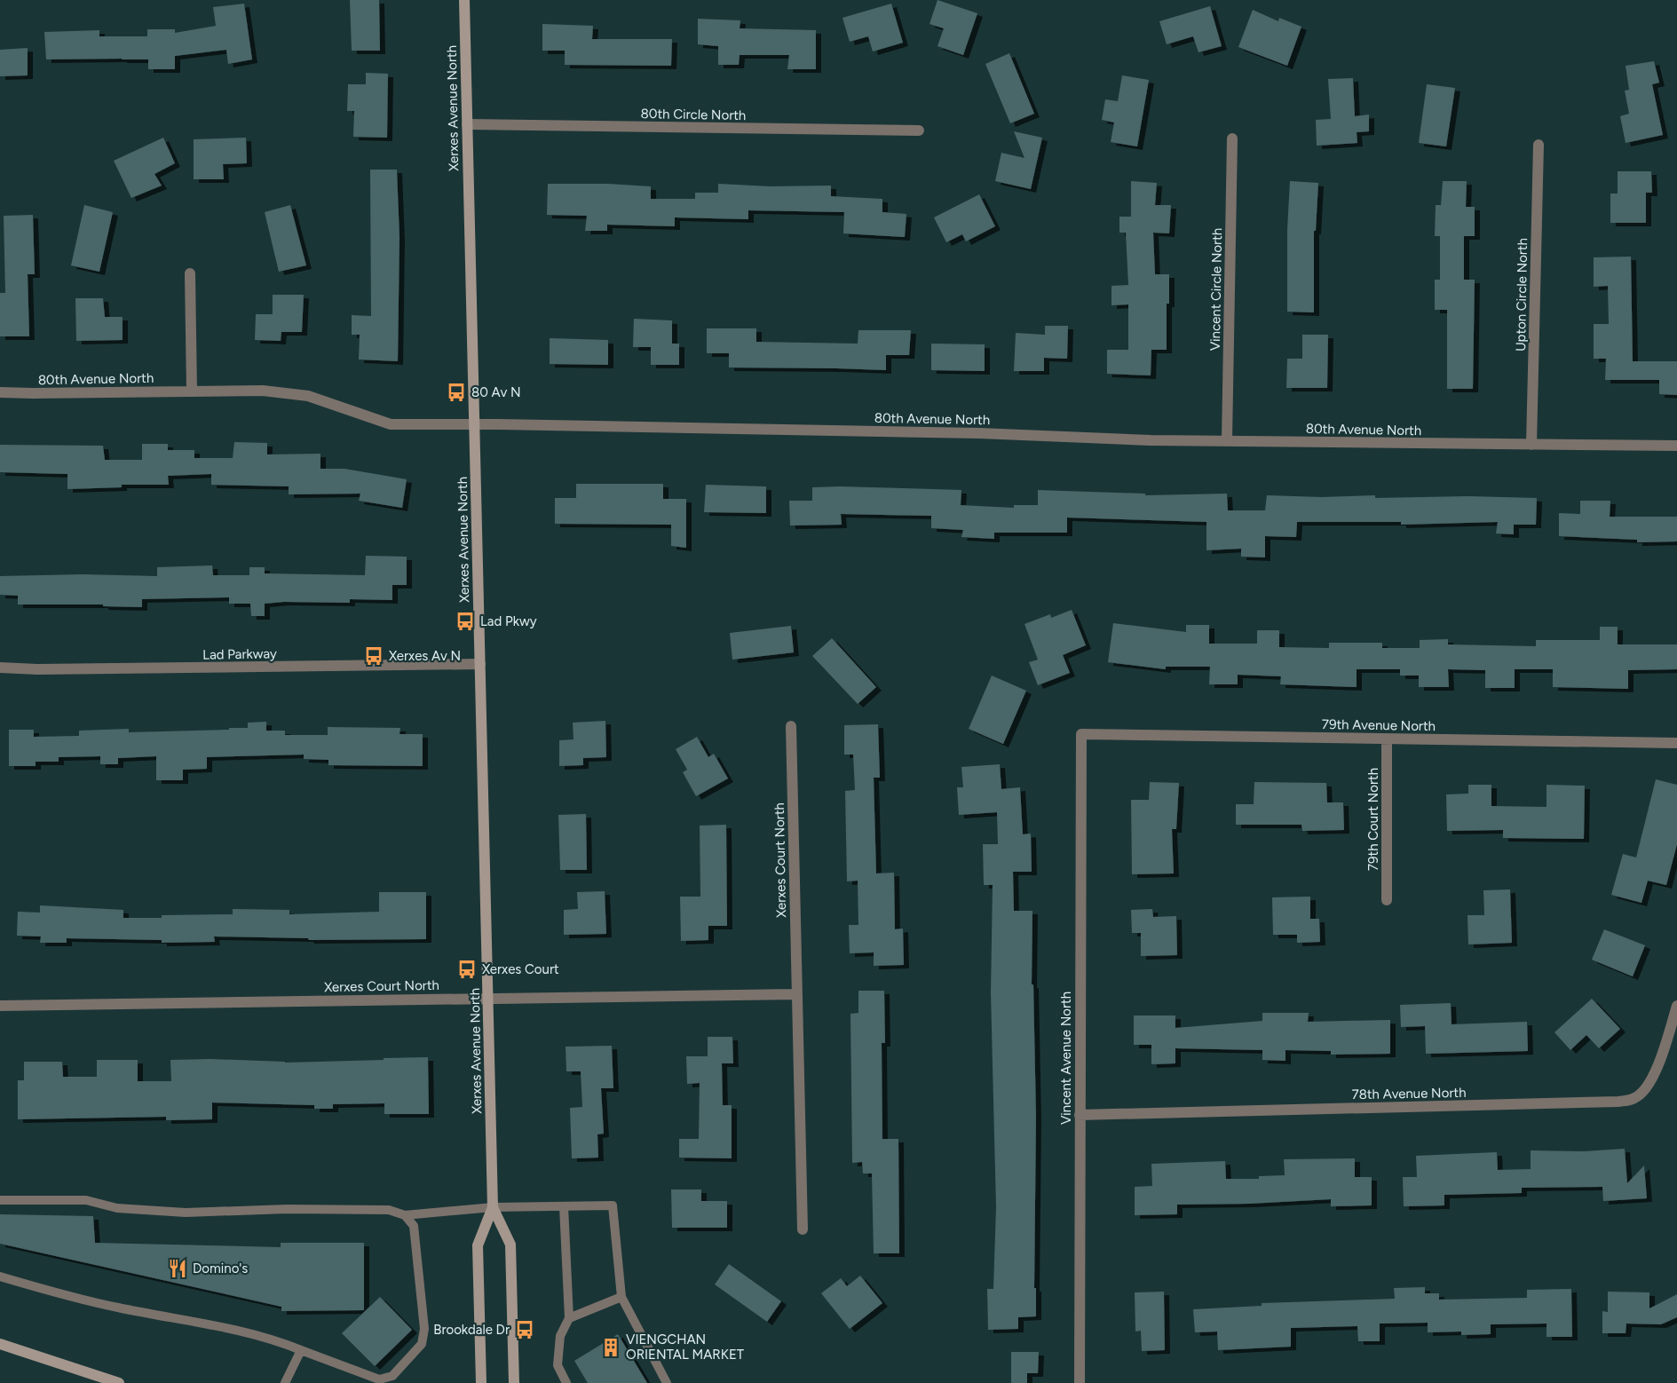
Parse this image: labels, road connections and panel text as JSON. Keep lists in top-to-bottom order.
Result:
{
  "streets": {
    "street": [
      "Xerxes Avenue North",
      "80th Circle North",
      "Vincent Circle North",
      "Upton Circle North",
      "80th Avenue North",
      "Lad Parkway",
      "79th Avenue North",
      "79th Court North",
      "Xerxes Court North",
      "Vincent Avenue North",
      "78th Avenue North"
    ]
  },
  "crossings": [
    ["Xerxes Avenue North", "80th Circle North"],
    ["Xerxes Avenue North", "80th Avenue North"],
    ["Xerxes Avenue North", "Lad Parkway"],
    ["Xerxes Avenue North", "Xerxes Court North"],
    ["Vincent Circle North", "80th Avenue North"],
    ["Upton Circle North", "80th Avenue North"],
    ["79th Avenue North", "79th Court North"],
    ["79th Avenue North", "Vincent Avenue North"],
    ["Vincent Avenue North", "78th Avenue North"]
  ],
  "places": {
    "bus stop": [
      "80 Av N",
      "Lad Pkwy",
      "Xerxes Av N",
      "Xerxes Court",
      "Brookdale Dr"
    ],
    "restaurant": ["Domino's"],
    "building": ["VIENGCHAN ORIENTAL MARKET"]
  }
}
